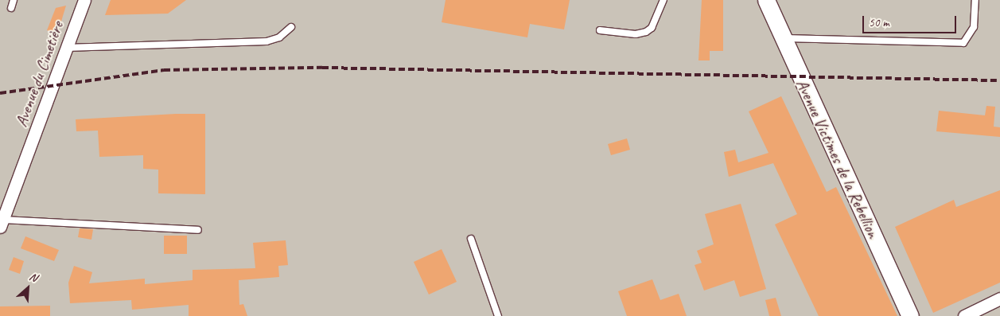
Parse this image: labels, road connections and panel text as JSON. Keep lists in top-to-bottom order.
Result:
{
  "streets": {
    "street": ["Avenue du Cimetière", "Avenue Victimes de la Rebellion"]
  },
  "scale_bar": "50 m",
  "north": "top right"
}
